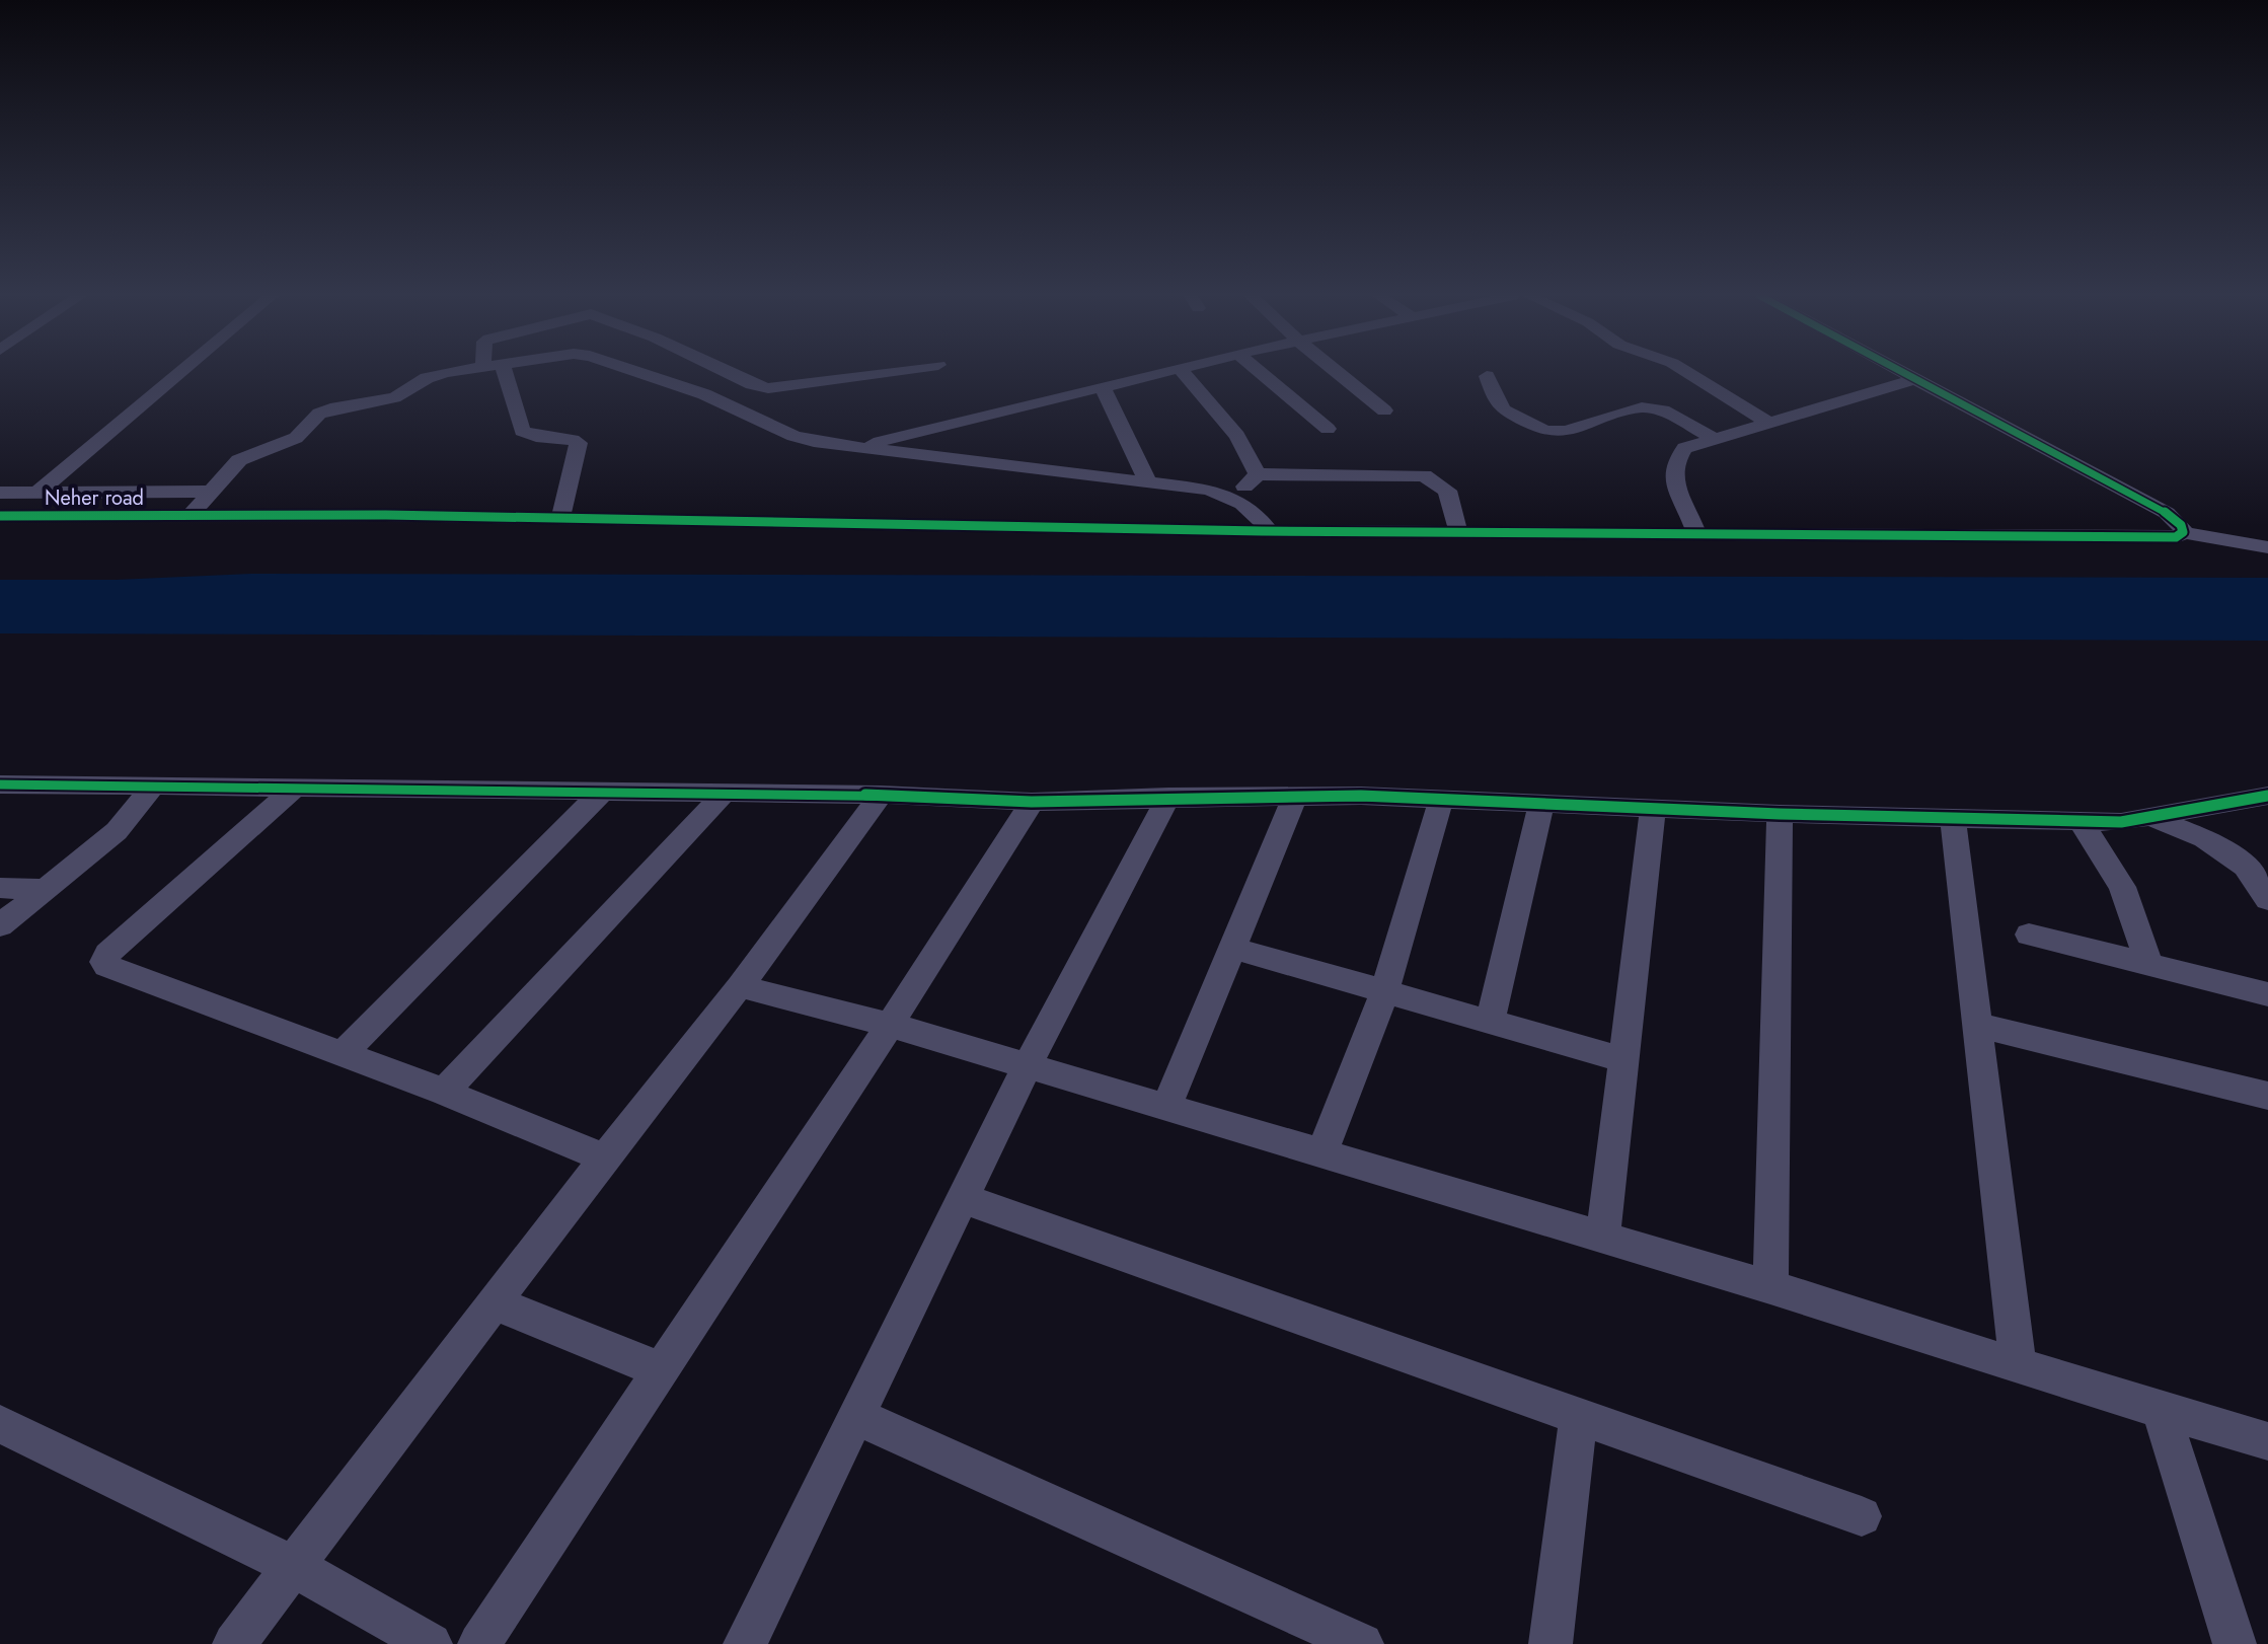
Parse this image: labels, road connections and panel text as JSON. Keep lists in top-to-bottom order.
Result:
{
  "streets": {
    "street": ["Neher road"]
  }
}
